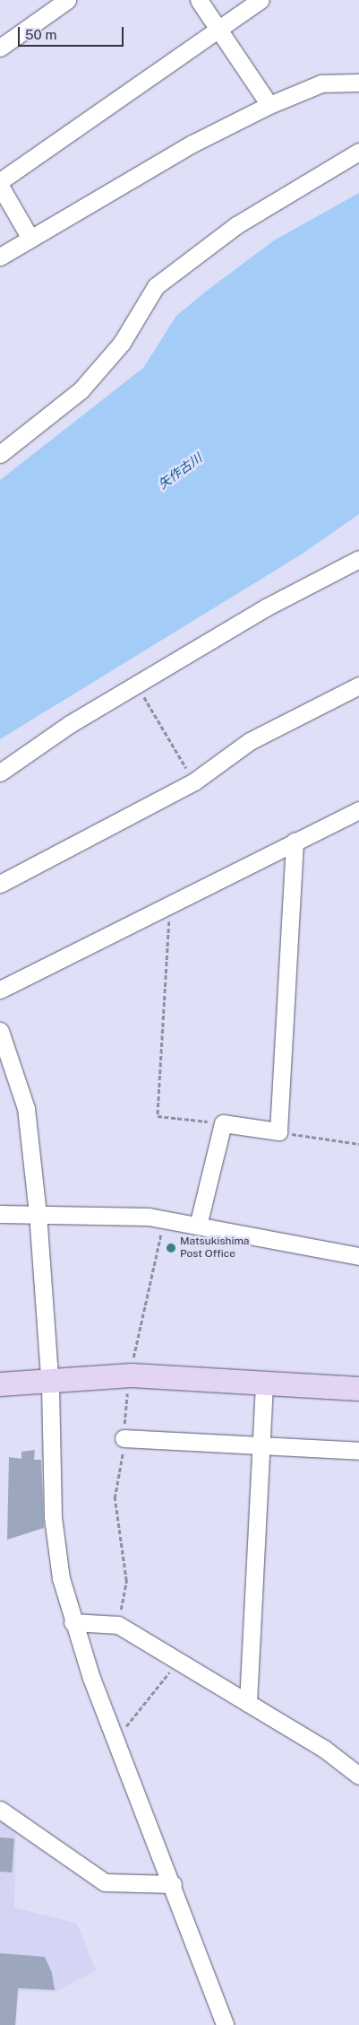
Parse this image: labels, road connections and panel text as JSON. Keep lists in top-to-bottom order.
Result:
{
  "water": ["矢作古川"],
  "places": ["Matsukishima Post Office"],
  "scale_bar": "50 m"
}
